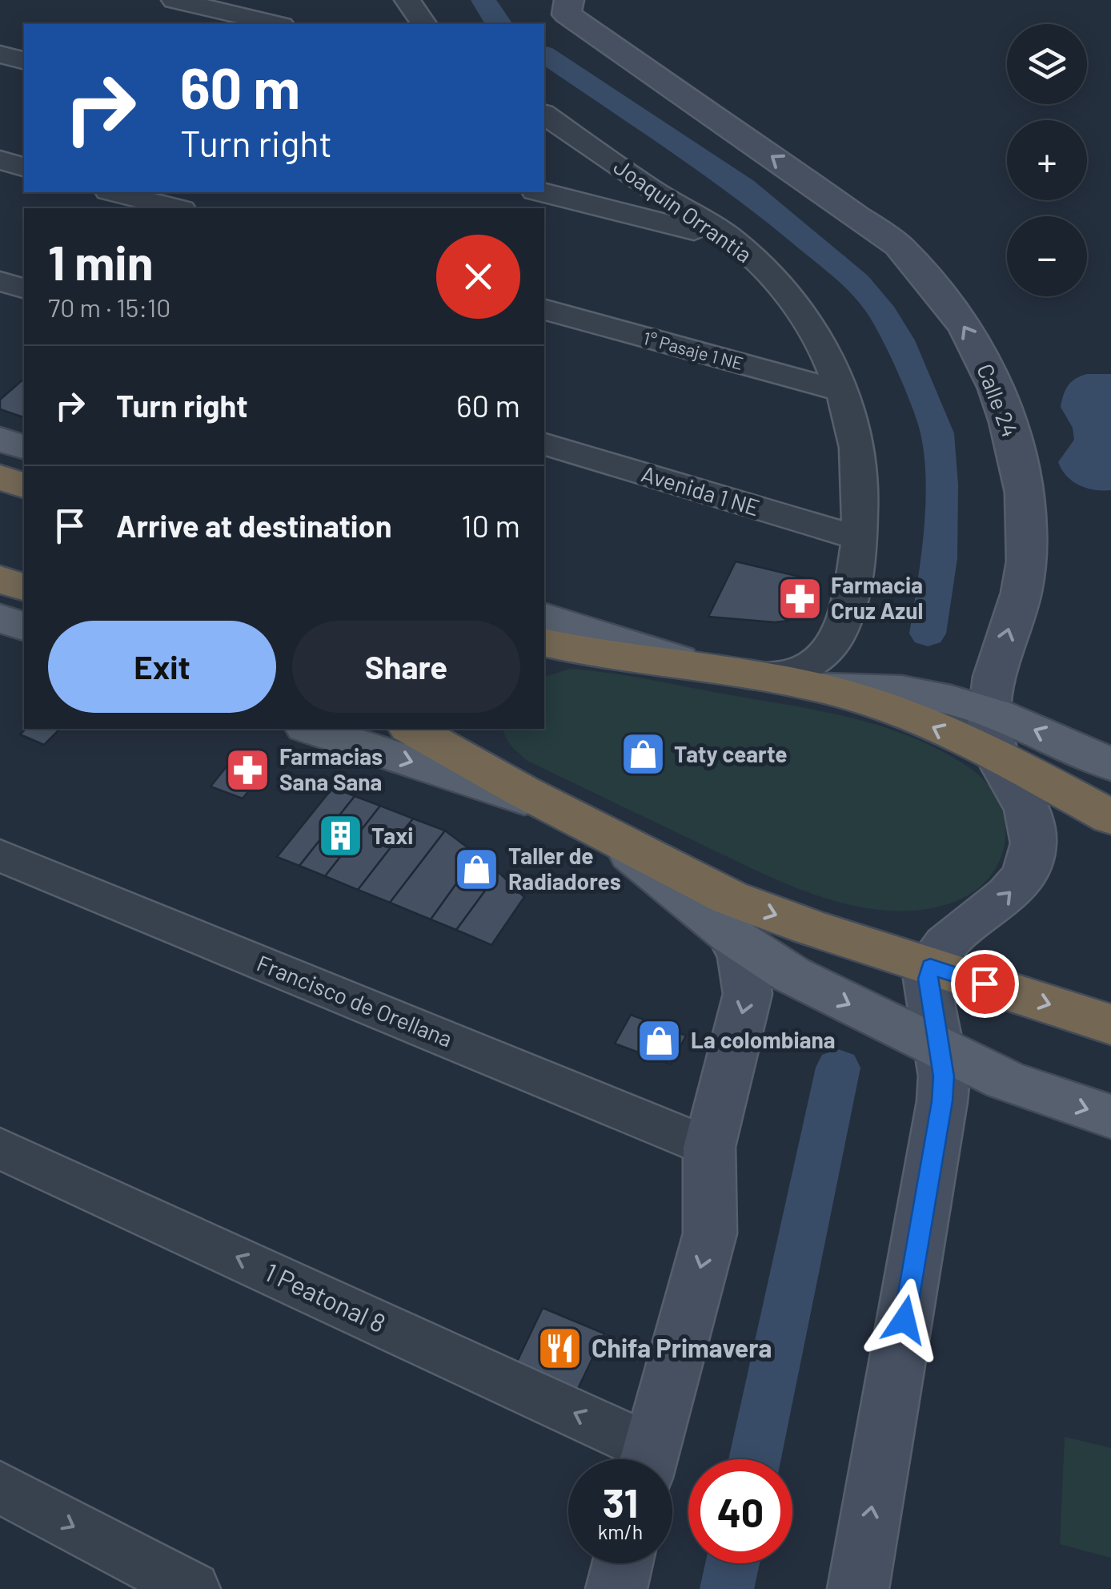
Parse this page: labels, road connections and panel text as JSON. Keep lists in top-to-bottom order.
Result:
{
  "streets": {
    "street": [
      "Joaquin Orrantia",
      "1° Pasaje 1 NE",
      "Calle 24",
      "Avenida 1 NE",
      "Francisco de Orellana",
      "1 Peatonal 8"
    ]
  },
  "crossings": [
    ["Joaquin Orrantia", "1° Pasaje 1 NE"],
    ["Joaquin Orrantia", "Avenida 1 NE"]
  ],
  "one_way": ["Calle 24"],
  "places": {
    "pharmacy": ["Farmacia Cruz Azul", "Farmacias Sana Sana"],
    "shop": ["Taty cearte", "Taller de Radiadores", "La colombiana"],
    "building": ["Taxi"],
    "restaurant": ["Chifa Primavera"]
  },
  "page": {
    "map_buttons": ["+", "−"],
    "turn": ["60 m", "Turn right"],
    "heading": ["1 min", "70 m · 15:10"],
    "list": [
      {
        "name": "Turn right",
        "value": "60 m"
      },
      {
        "name": "Arrive at destination",
        "value": "10 m"
      }
    ],
    "buttons": ["Exit", "Share"],
    "speed": "31 km/h",
    "limit": "40"
  }
}
